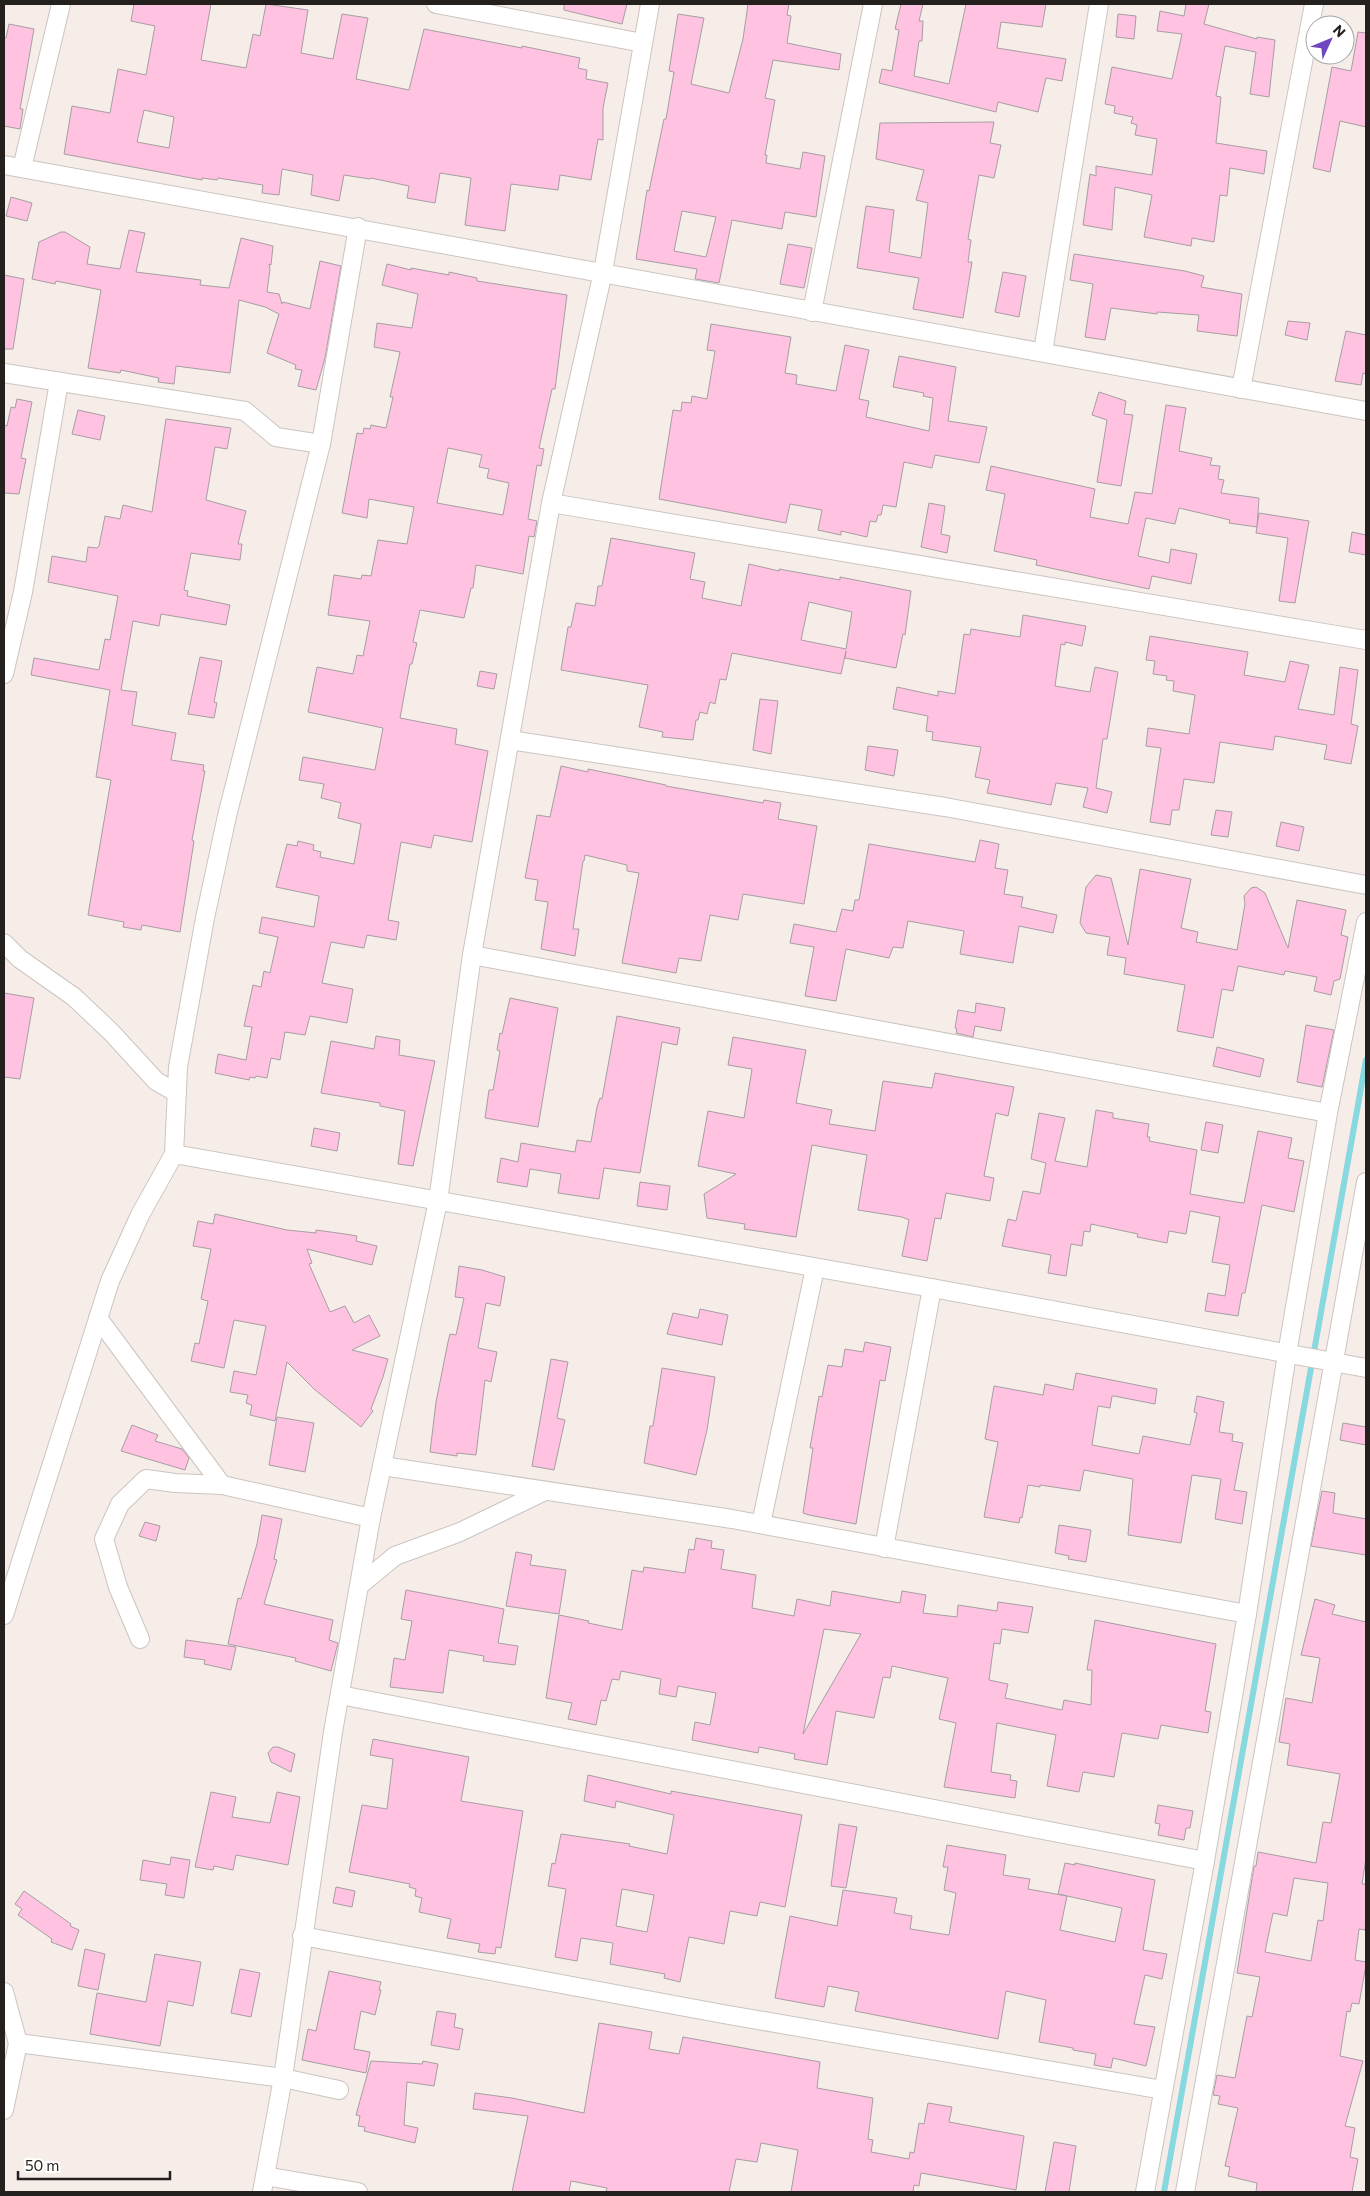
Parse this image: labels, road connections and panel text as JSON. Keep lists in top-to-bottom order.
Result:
{
  "scale_bar": "50 m",
  "north": "top right"
}
